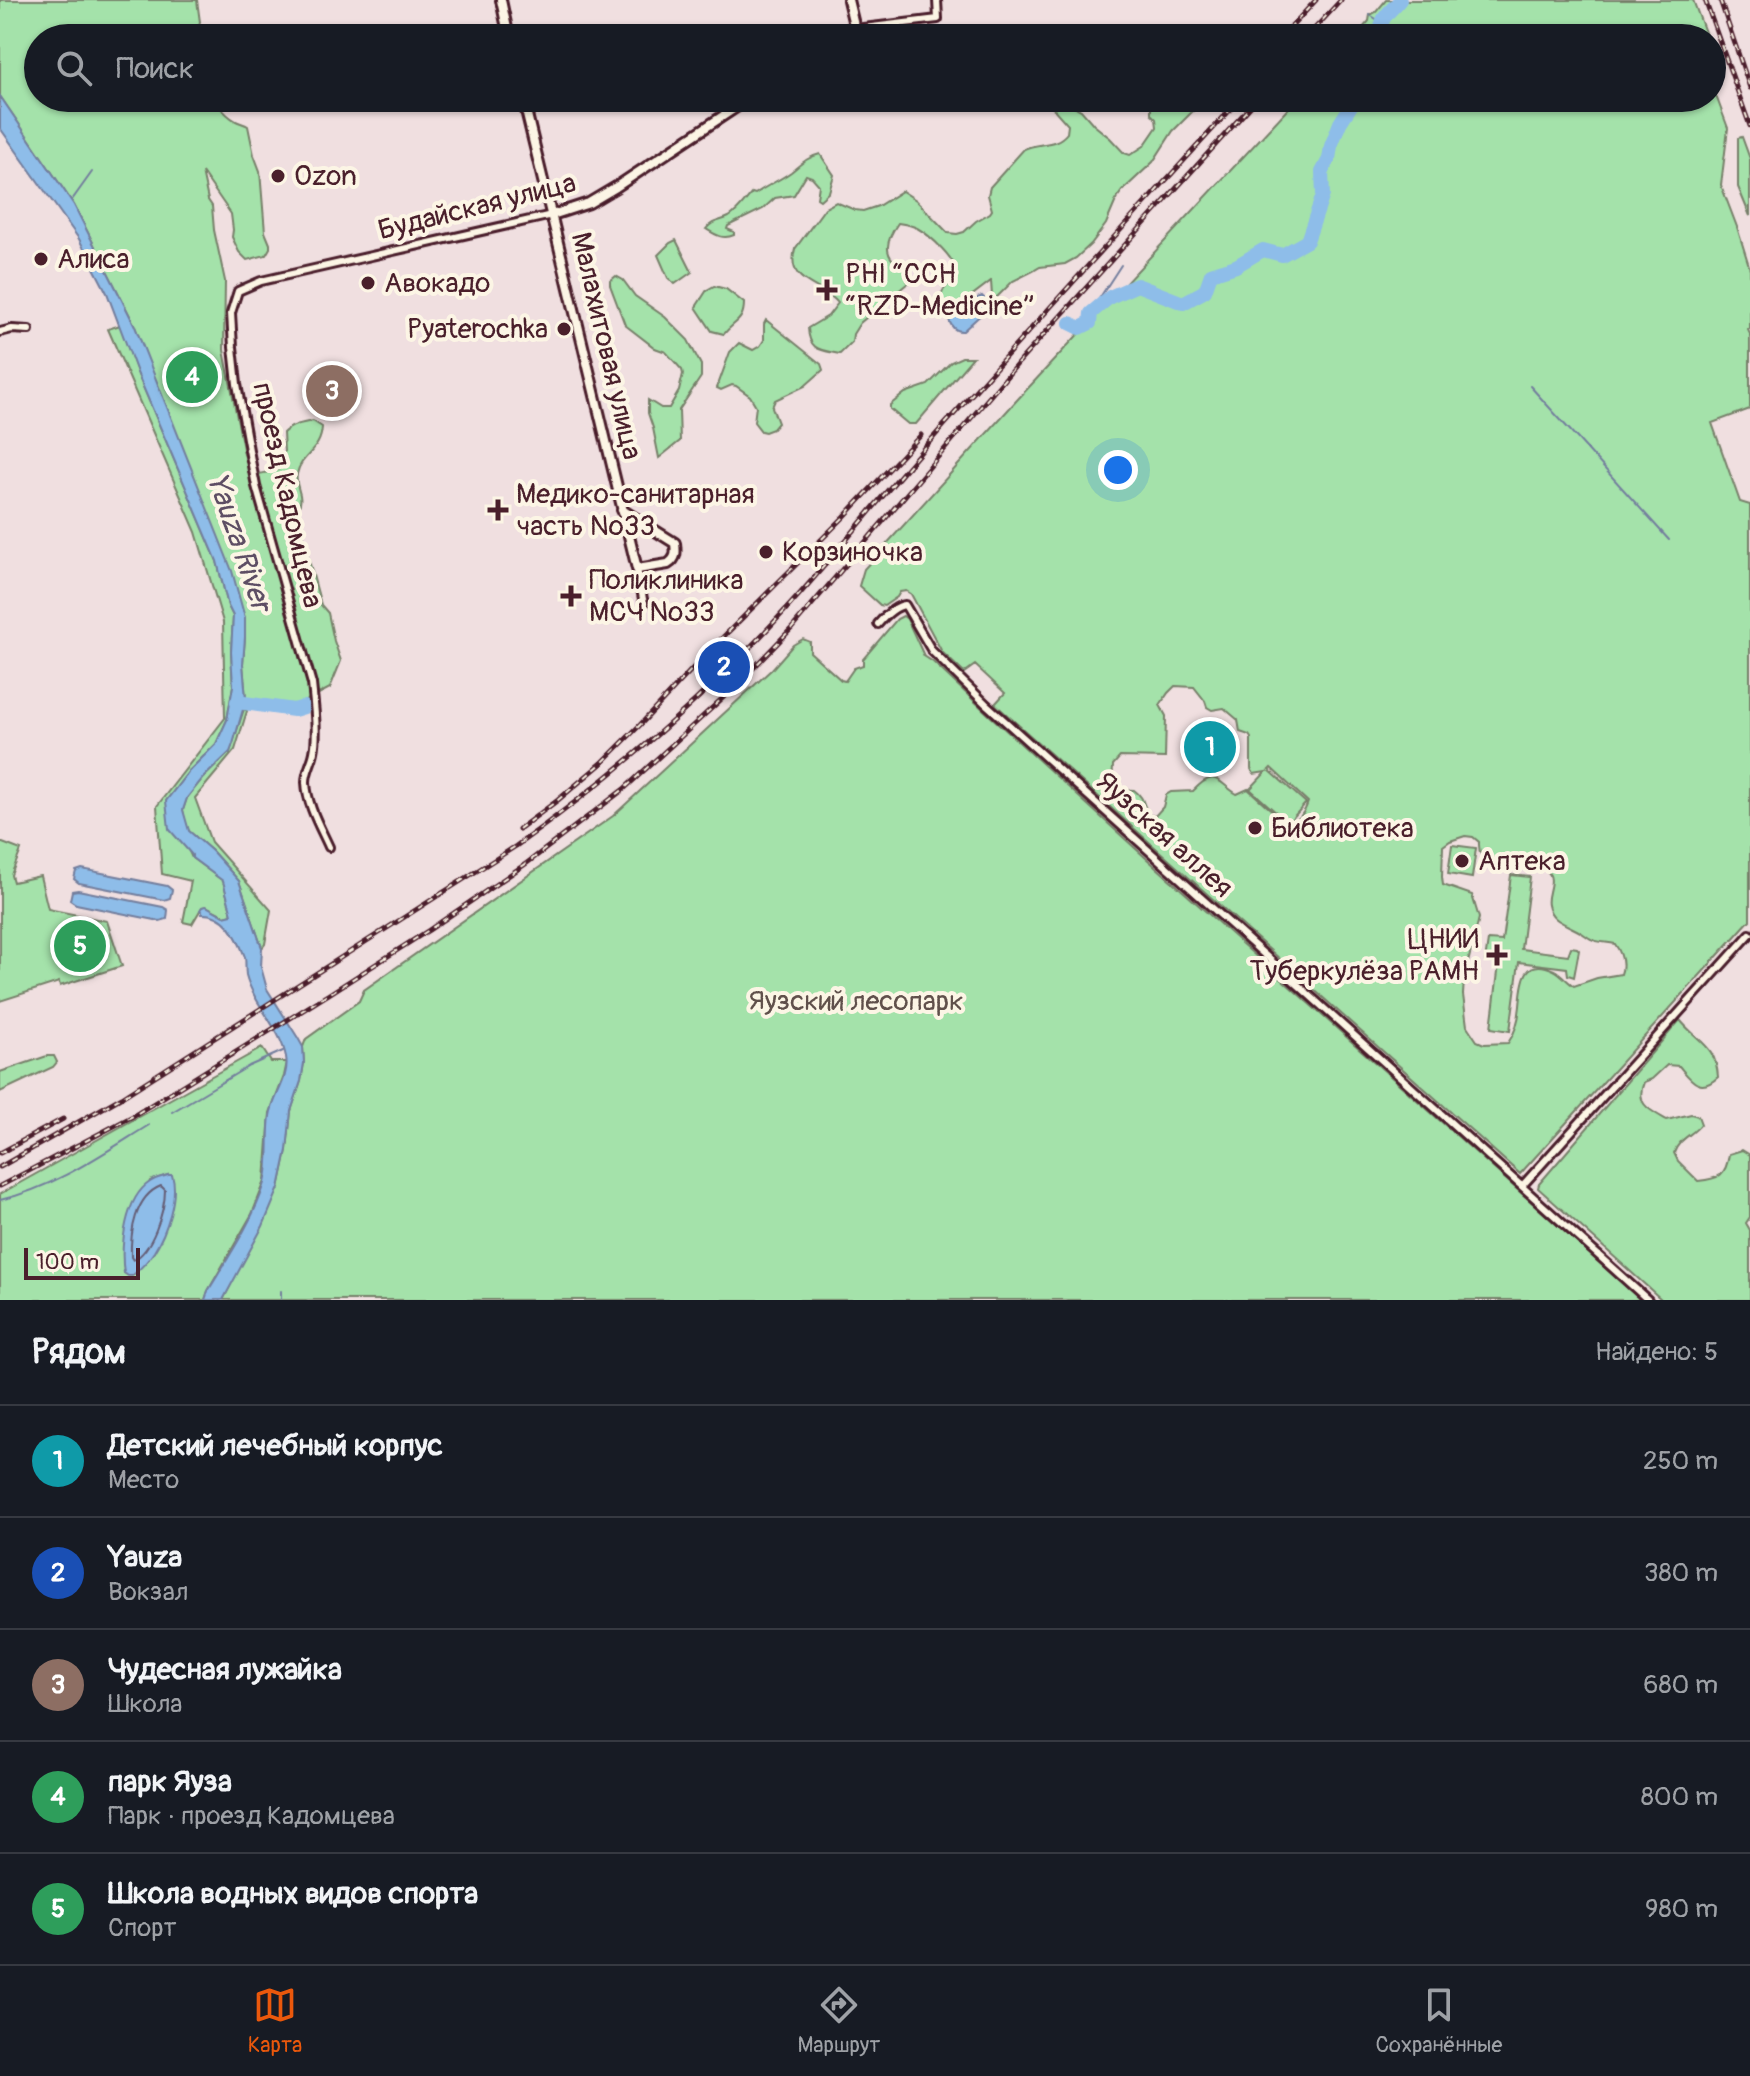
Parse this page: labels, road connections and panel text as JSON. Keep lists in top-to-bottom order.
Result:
{
  "streets": {
    "street": [
      "Будайская улица",
      "Малахитовая улица",
      "проезд Кадомцева",
      "Яузская аллея"
    ]
  },
  "crossings": [
    ["Будайская улица", "Малахитовая улица"],
    ["Будайская улица", "проезд Кадомцева"]
  ],
  "water": ["Yauza River"],
  "parks": ["Яузский лесопарк"],
  "places": {
    "other": [
      "Ozon",
      "Алиса",
      "Авокадо",
      "Pyaterochka",
      "Корзиночка",
      "Библиотека",
      "Аптека"
    ],
    "health": [
      "PHI “CCH “RZD-Medicine”",
      "Медико-санитарная часть №33",
      "Поликлиника МСЧ №33",
      "ЦНИИ Туберкулёза РАМН"
    ]
  },
  "scale_bar": "100 m",
  "page": {
    "search": "Поиск",
    "pins": [
      "4",
      "3",
      "2",
      "1",
      "5"
    ],
    "scale": "100 m",
    "heading": ["Рядом", "Найдено: 5"],
    "list": [
      {
        "mark": "1",
        "name": "Детский лечебный корпус",
        "note": "Место",
        "value": "250 m"
      },
      {
        "mark": "2",
        "name": "Yauza",
        "note": "Вокзал",
        "value": "380 m"
      },
      {
        "mark": "3",
        "name": "Чудесная лужайка",
        "note": "Школа",
        "value": "680 m"
      },
      {
        "mark": "4",
        "name": "парк Яуза",
        "note": "Парк · проезд Кадомцева",
        "value": "800 m"
      },
      {
        "mark": "5",
        "name": "Школа водных видов спорта",
        "note": "Спорт",
        "value": "980 m"
      }
    ],
    "nav": ["Карта", "Маршрут", "Сохранённые"]
  }
}
